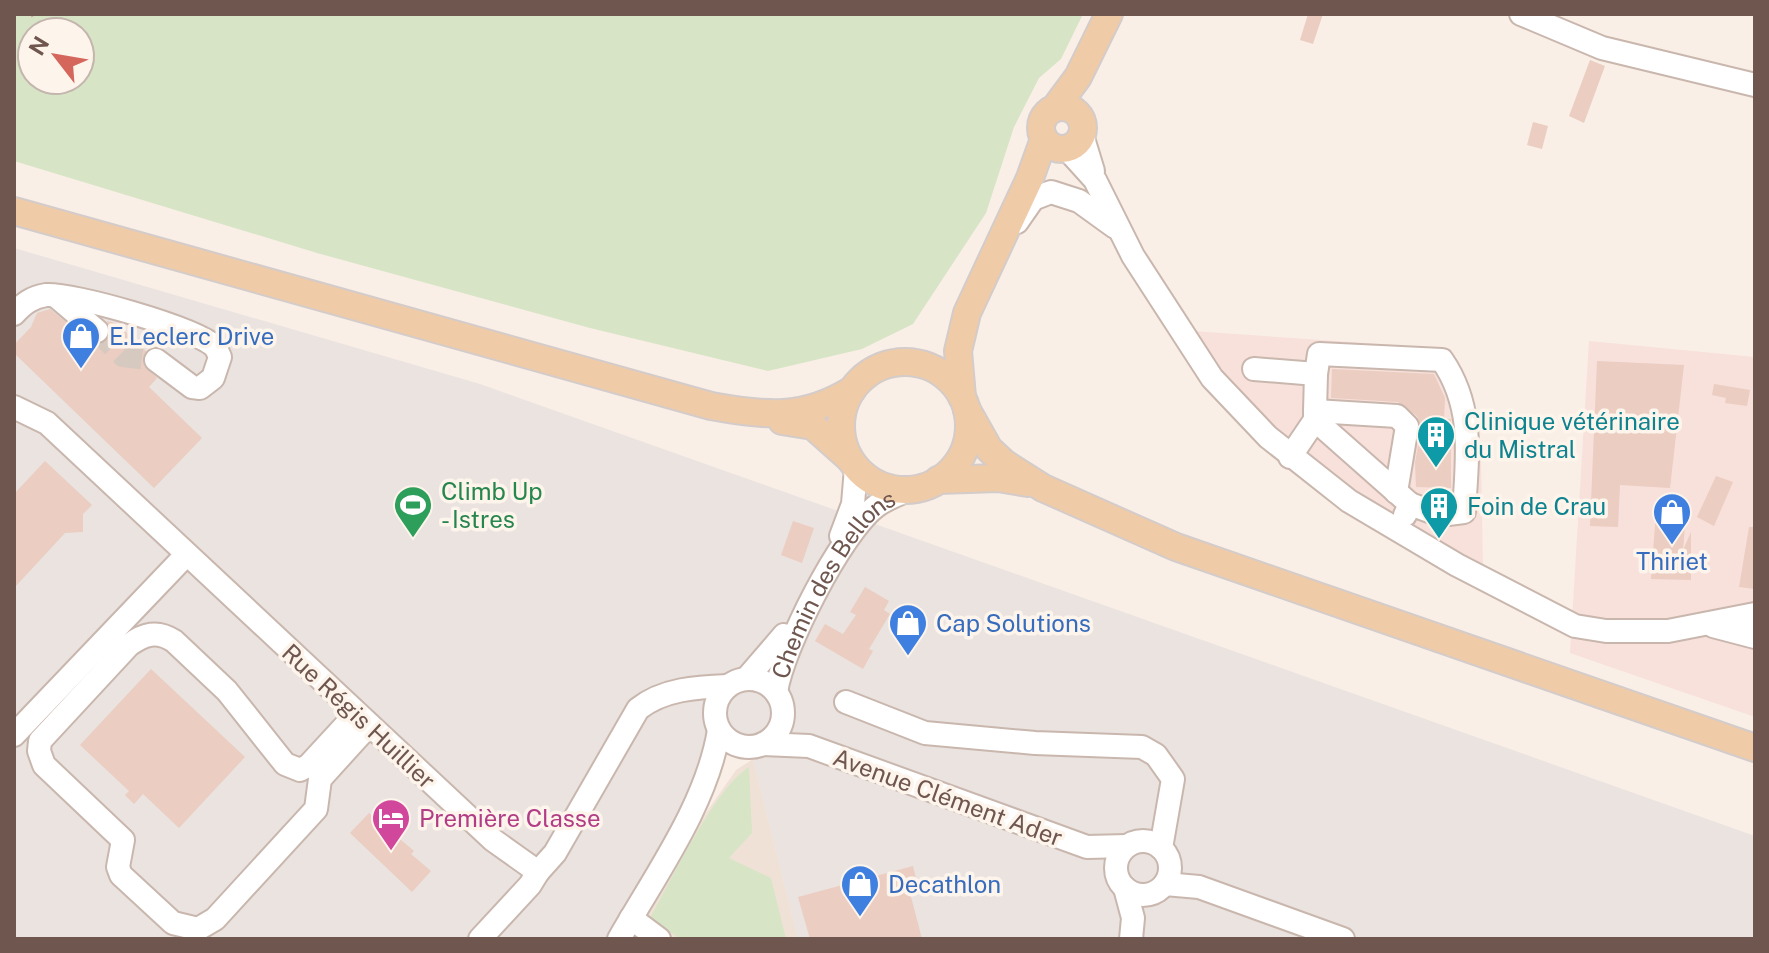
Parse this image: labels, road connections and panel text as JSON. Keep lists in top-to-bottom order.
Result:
{
  "streets": {
    "street": ["Chemin des Bellons", "Rue Régis Huillier", "Avenue Clément Ader"]
  },
  "crossings": [
    ["Chemin des Bellons", "Avenue Clément Ader"]
  ],
  "places": {
    "shop": [
      "E.Leclerc Drive",
      "Thiriet",
      "Cap Solutions",
      "Decathlon"
    ],
    "building": ["Clinique vétérinaire du Mistral", "Foin de Crau"],
    "sports": ["Climb Up - Istres"],
    "hotel": ["Première Classe"]
  },
  "north": "top left"
}
